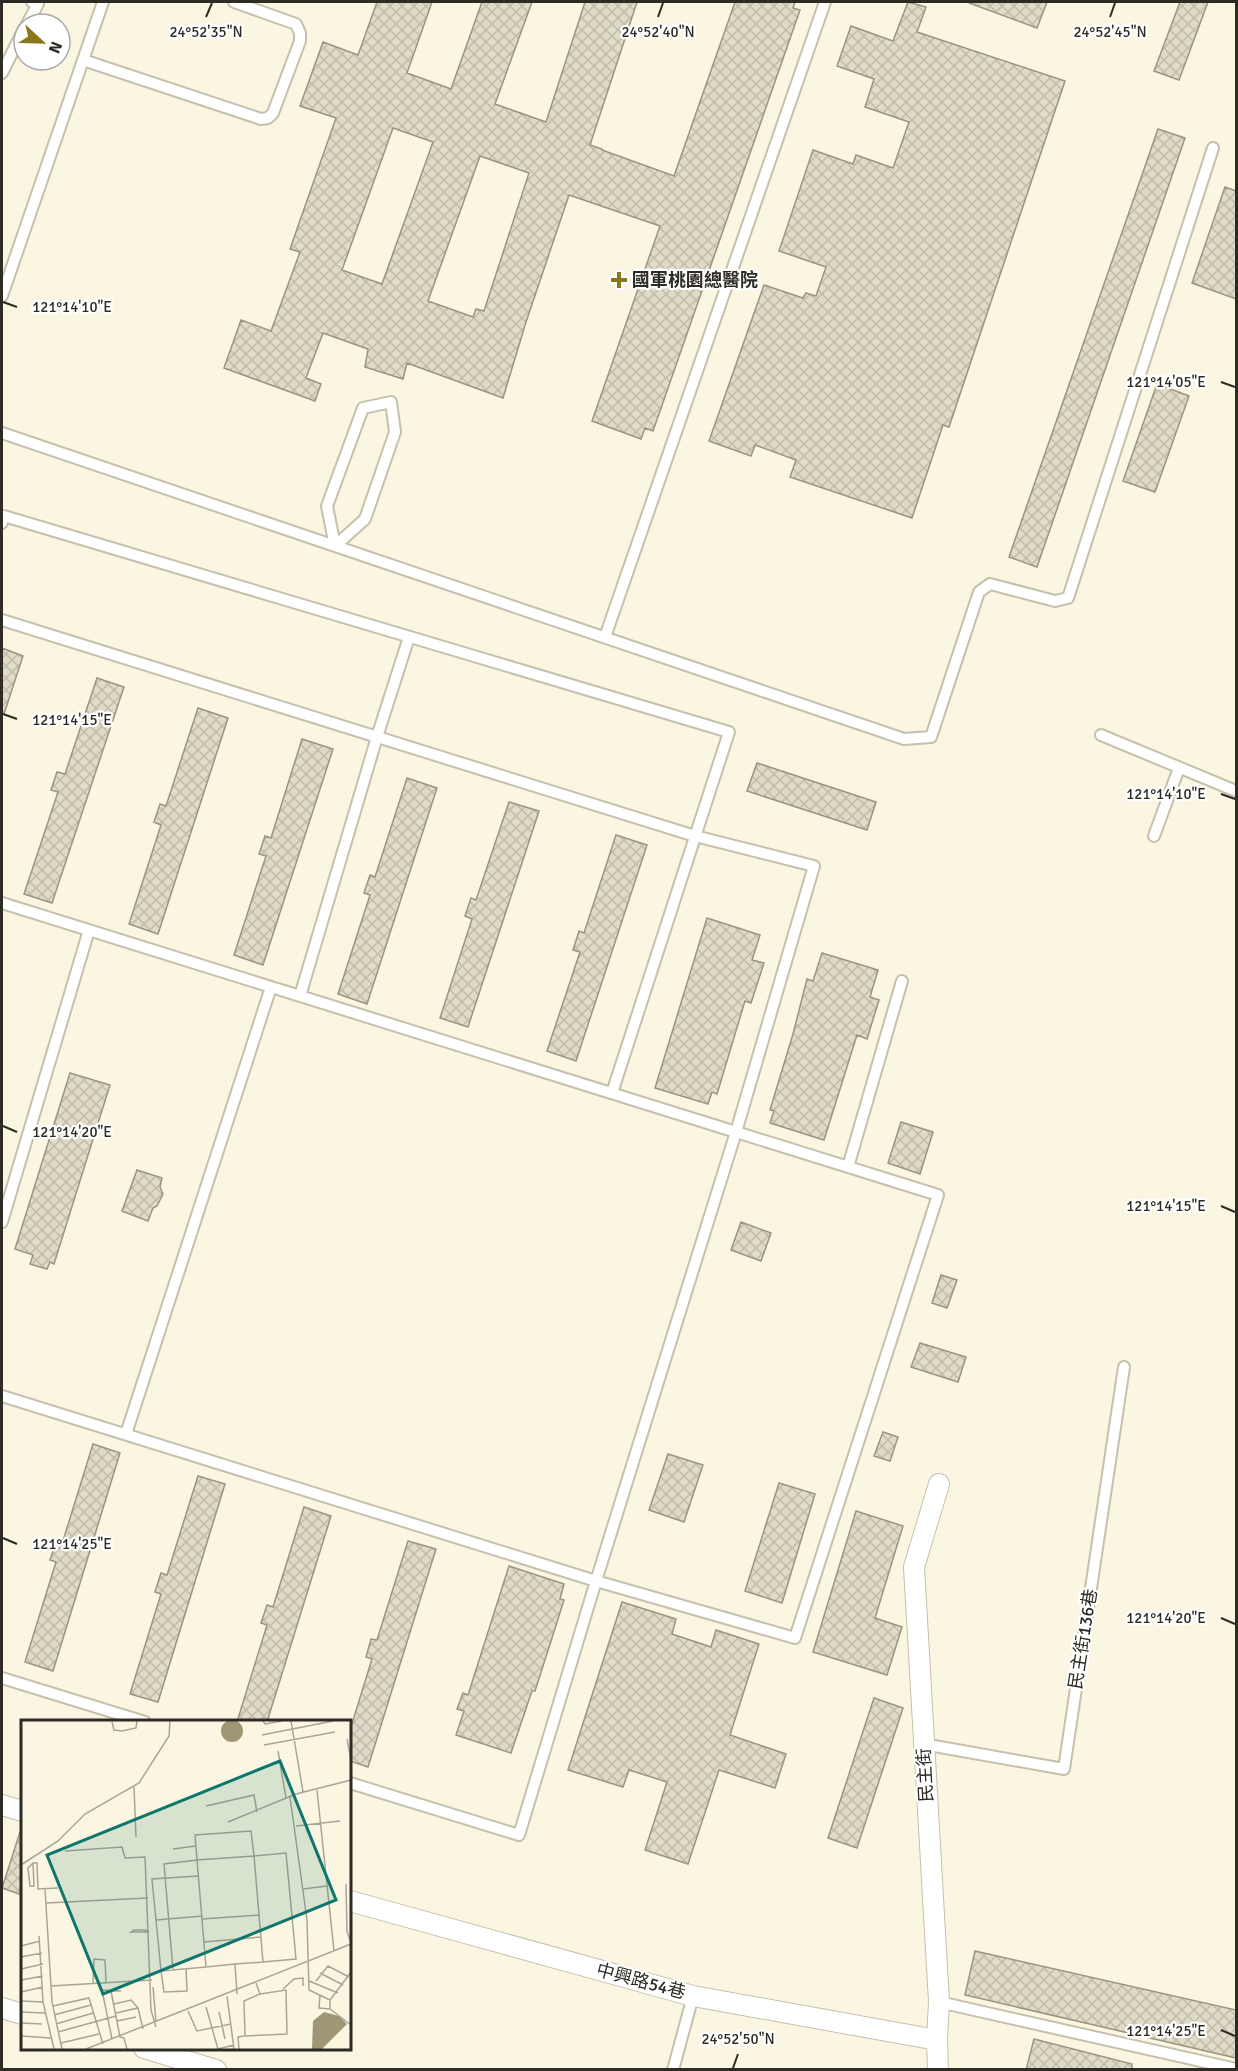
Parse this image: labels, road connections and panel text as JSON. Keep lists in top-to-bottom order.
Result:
{
  "streets": {
    "street": ["民主街", "中興路54巷"],
    "lane": ["民主街136巷"]
  },
  "crossings": [
    ["民主街136巷", "民主街"],
    ["民主街", "中興路54巷"]
  ],
  "places": {
    "health": ["國軍桃園總醫院"]
  },
  "north": "right",
  "coordinates": [
    "24°52'35\"N",
    "24°52'40\"N",
    "24°52'45\"N",
    "121°14'10\"E",
    "121°14'05\"E",
    "121°14'15\"E",
    "121°14'20\"E",
    "121°14'25\"E",
    "24°52'50\"N"
  ]
}
